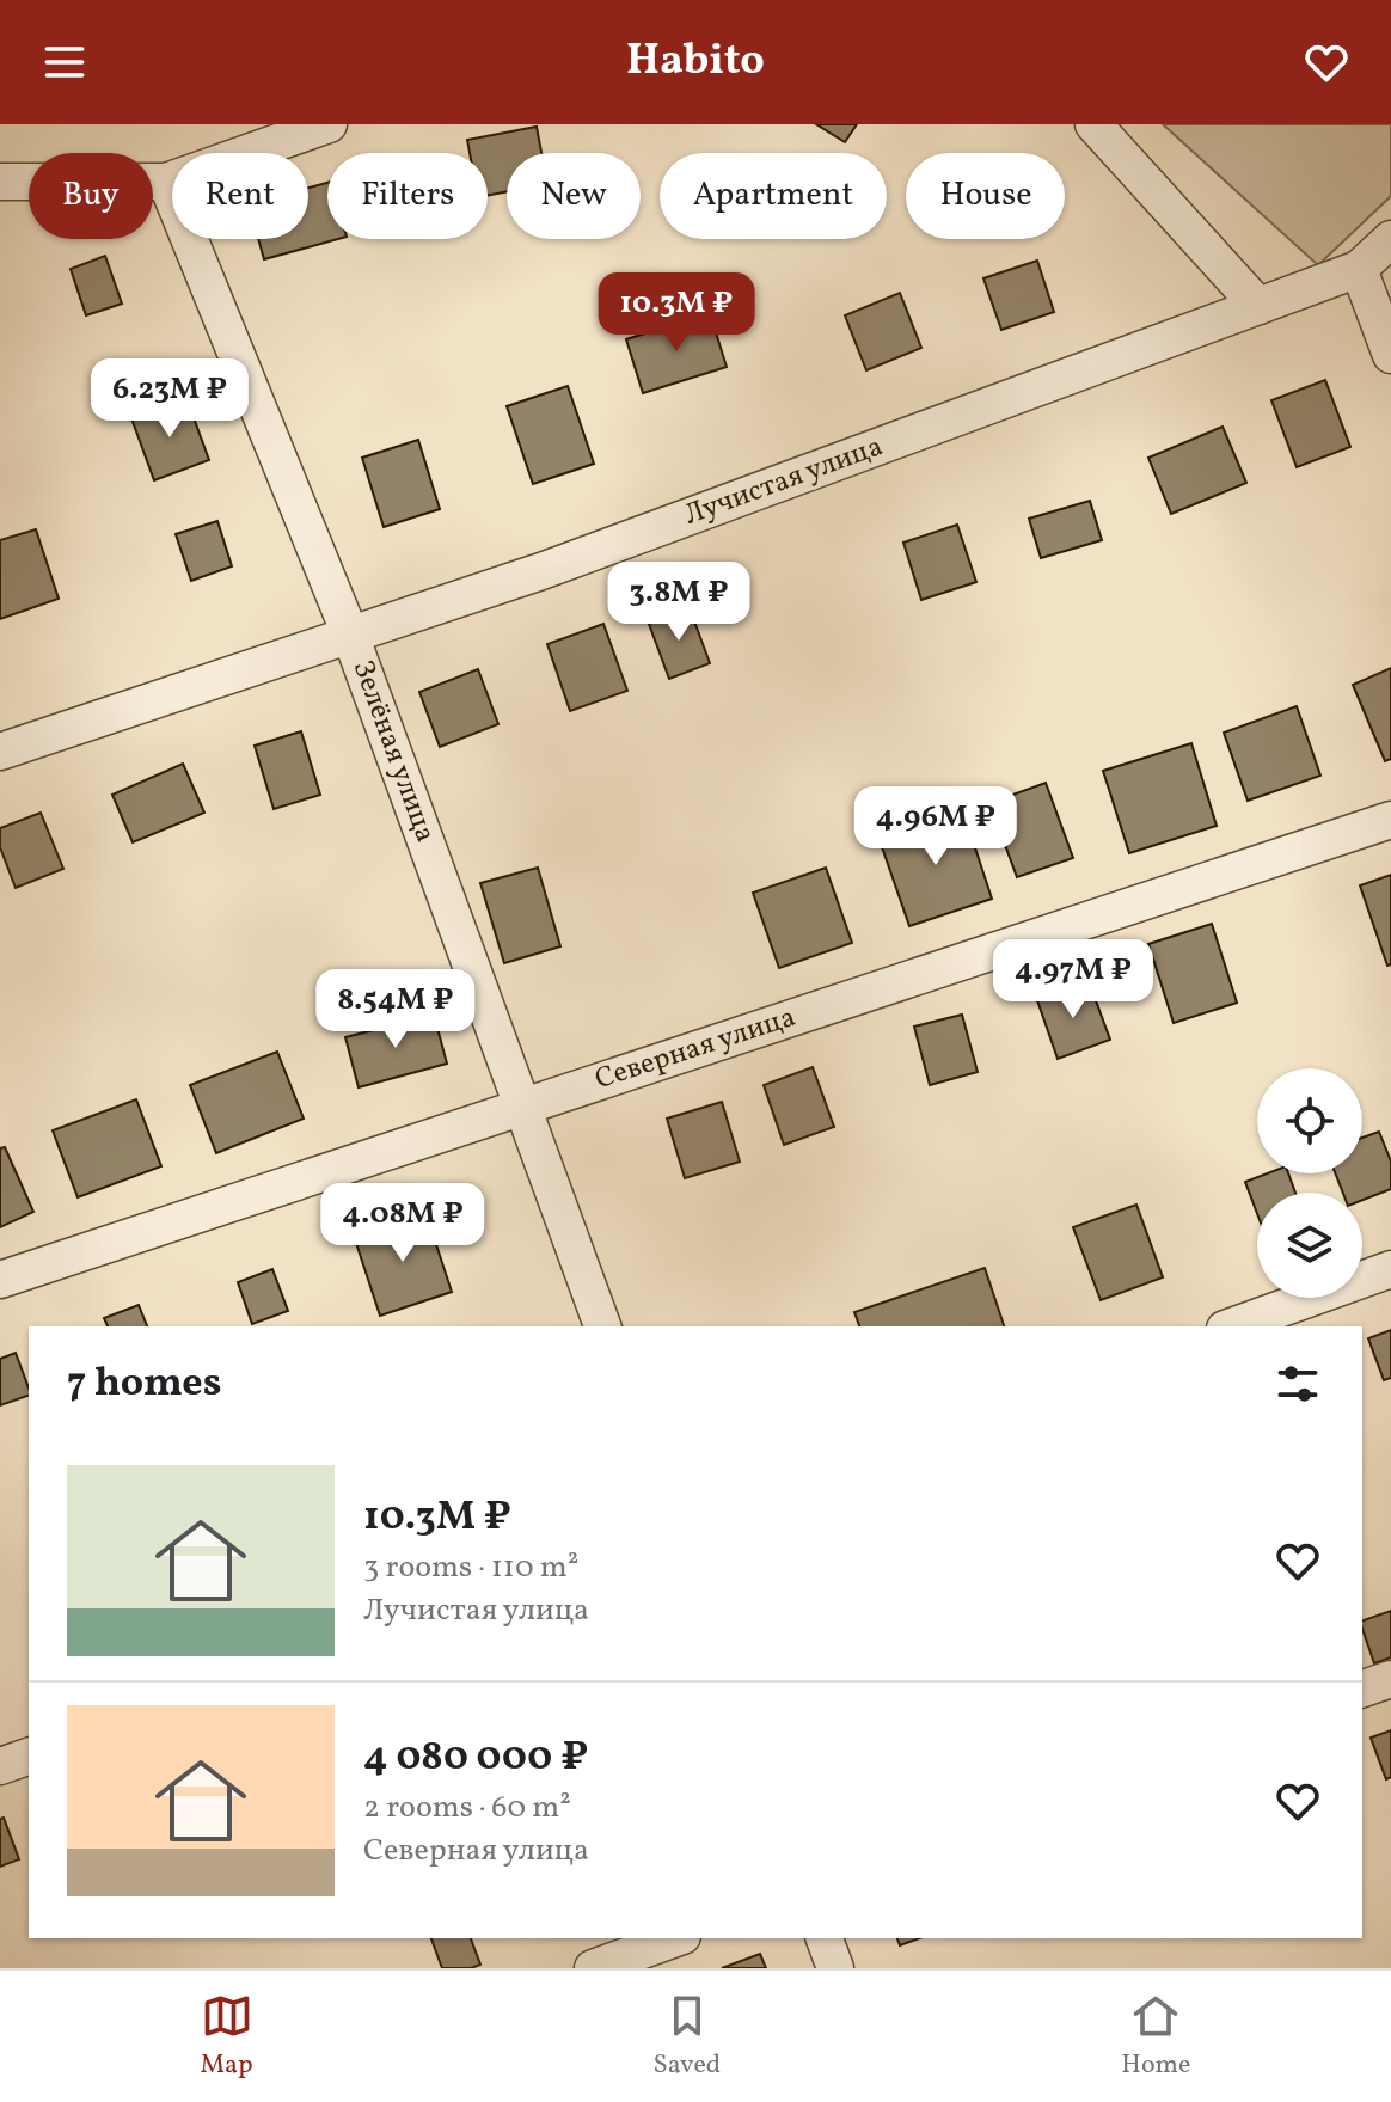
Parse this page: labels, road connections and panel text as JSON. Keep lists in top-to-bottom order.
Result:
{
  "streets": {
    "street": ["Лучистая улица", "Зелёная улица", "Северная улица"]
  },
  "crossings": [
    ["Лучистая улица", "Зелёная улица"],
    ["Зелёная улица", "Северная улица"]
  ],
  "page": {
    "header": "Habito",
    "chip": [
      "Buy",
      "Rent",
      "Filters",
      "New",
      "Apartment",
      "House"
    ],
    "price": [
      "10.3M ₽",
      "6.23M ₽",
      "3.8M ₽",
      "4.96M ₽",
      "4.97M ₽",
      "8.54M ₽",
      "4.08M ₽"
    ],
    "heading": "7 homes",
    "list": [
      {
        "name": "10.3M ₽",
        "note": "3 rooms · 110 m² · Лучистая улица"
      },
      {
        "name": "4 080 000 ₽",
        "note": "2 rooms · 60 m² · Северная улица"
      }
    ],
    "tabs": ["Map", "Saved", "Home"]
  }
}
